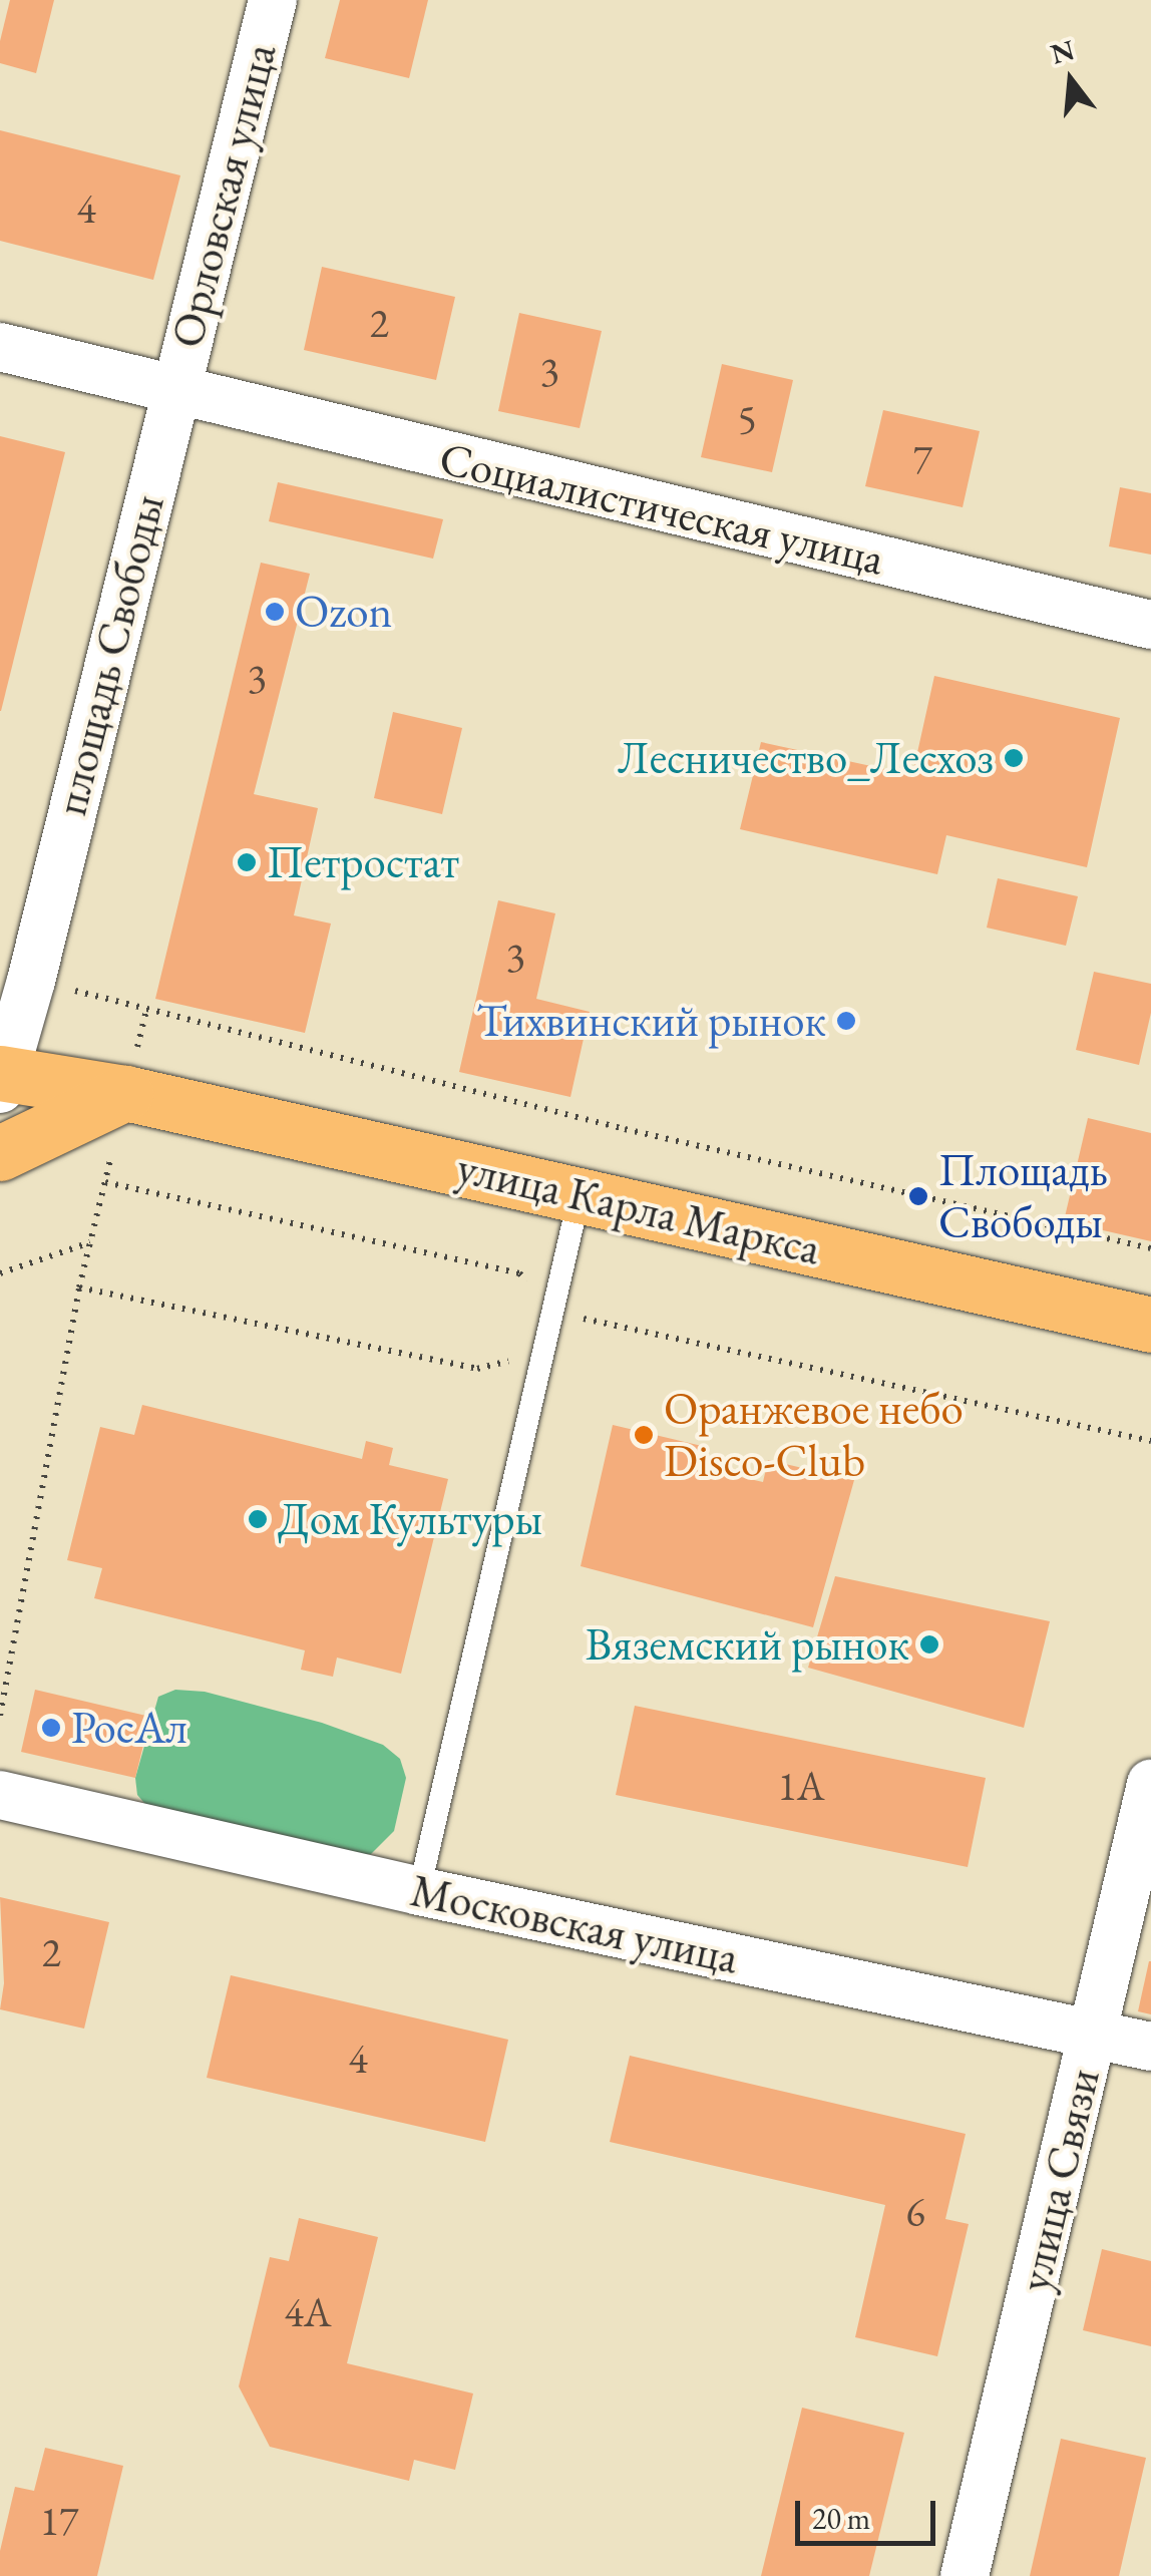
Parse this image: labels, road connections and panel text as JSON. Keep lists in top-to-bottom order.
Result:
{
  "streets": {
    "main road": ["улица Карла Маркса"],
    "street": [
      "Орловская улица",
      "Социалистическая улица",
      "площадь Свободы",
      "Московская улица",
      "улица Связи"
    ]
  },
  "crossings": [
    ["Орловская улица", "Социалистическая улица"],
    ["Орловская улица", "площадь Свободы"],
    ["Социалистическая улица", "площадь Свободы"],
    ["площадь Свободы", "улица Карла Маркса"],
    ["Московская улица", "улица Связи"]
  ],
  "places": [
    "Ozon",
    "Лесничество_Лесхоз",
    "Петростат",
    "Тихвинский рынок",
    "Площадь Свободы",
    "Оранжевое небо Disco-Club",
    "Дом Культуры",
    "Вяземский рынок",
    "РосАл"
  ],
  "house_numbers": [
    "4",
    "2",
    "3",
    "5",
    "7",
    "3",
    "3",
    "1А",
    "2",
    "4",
    "6",
    "4А",
    "17"
  ],
  "scale_bar": "20 m",
  "north": "top"
}
